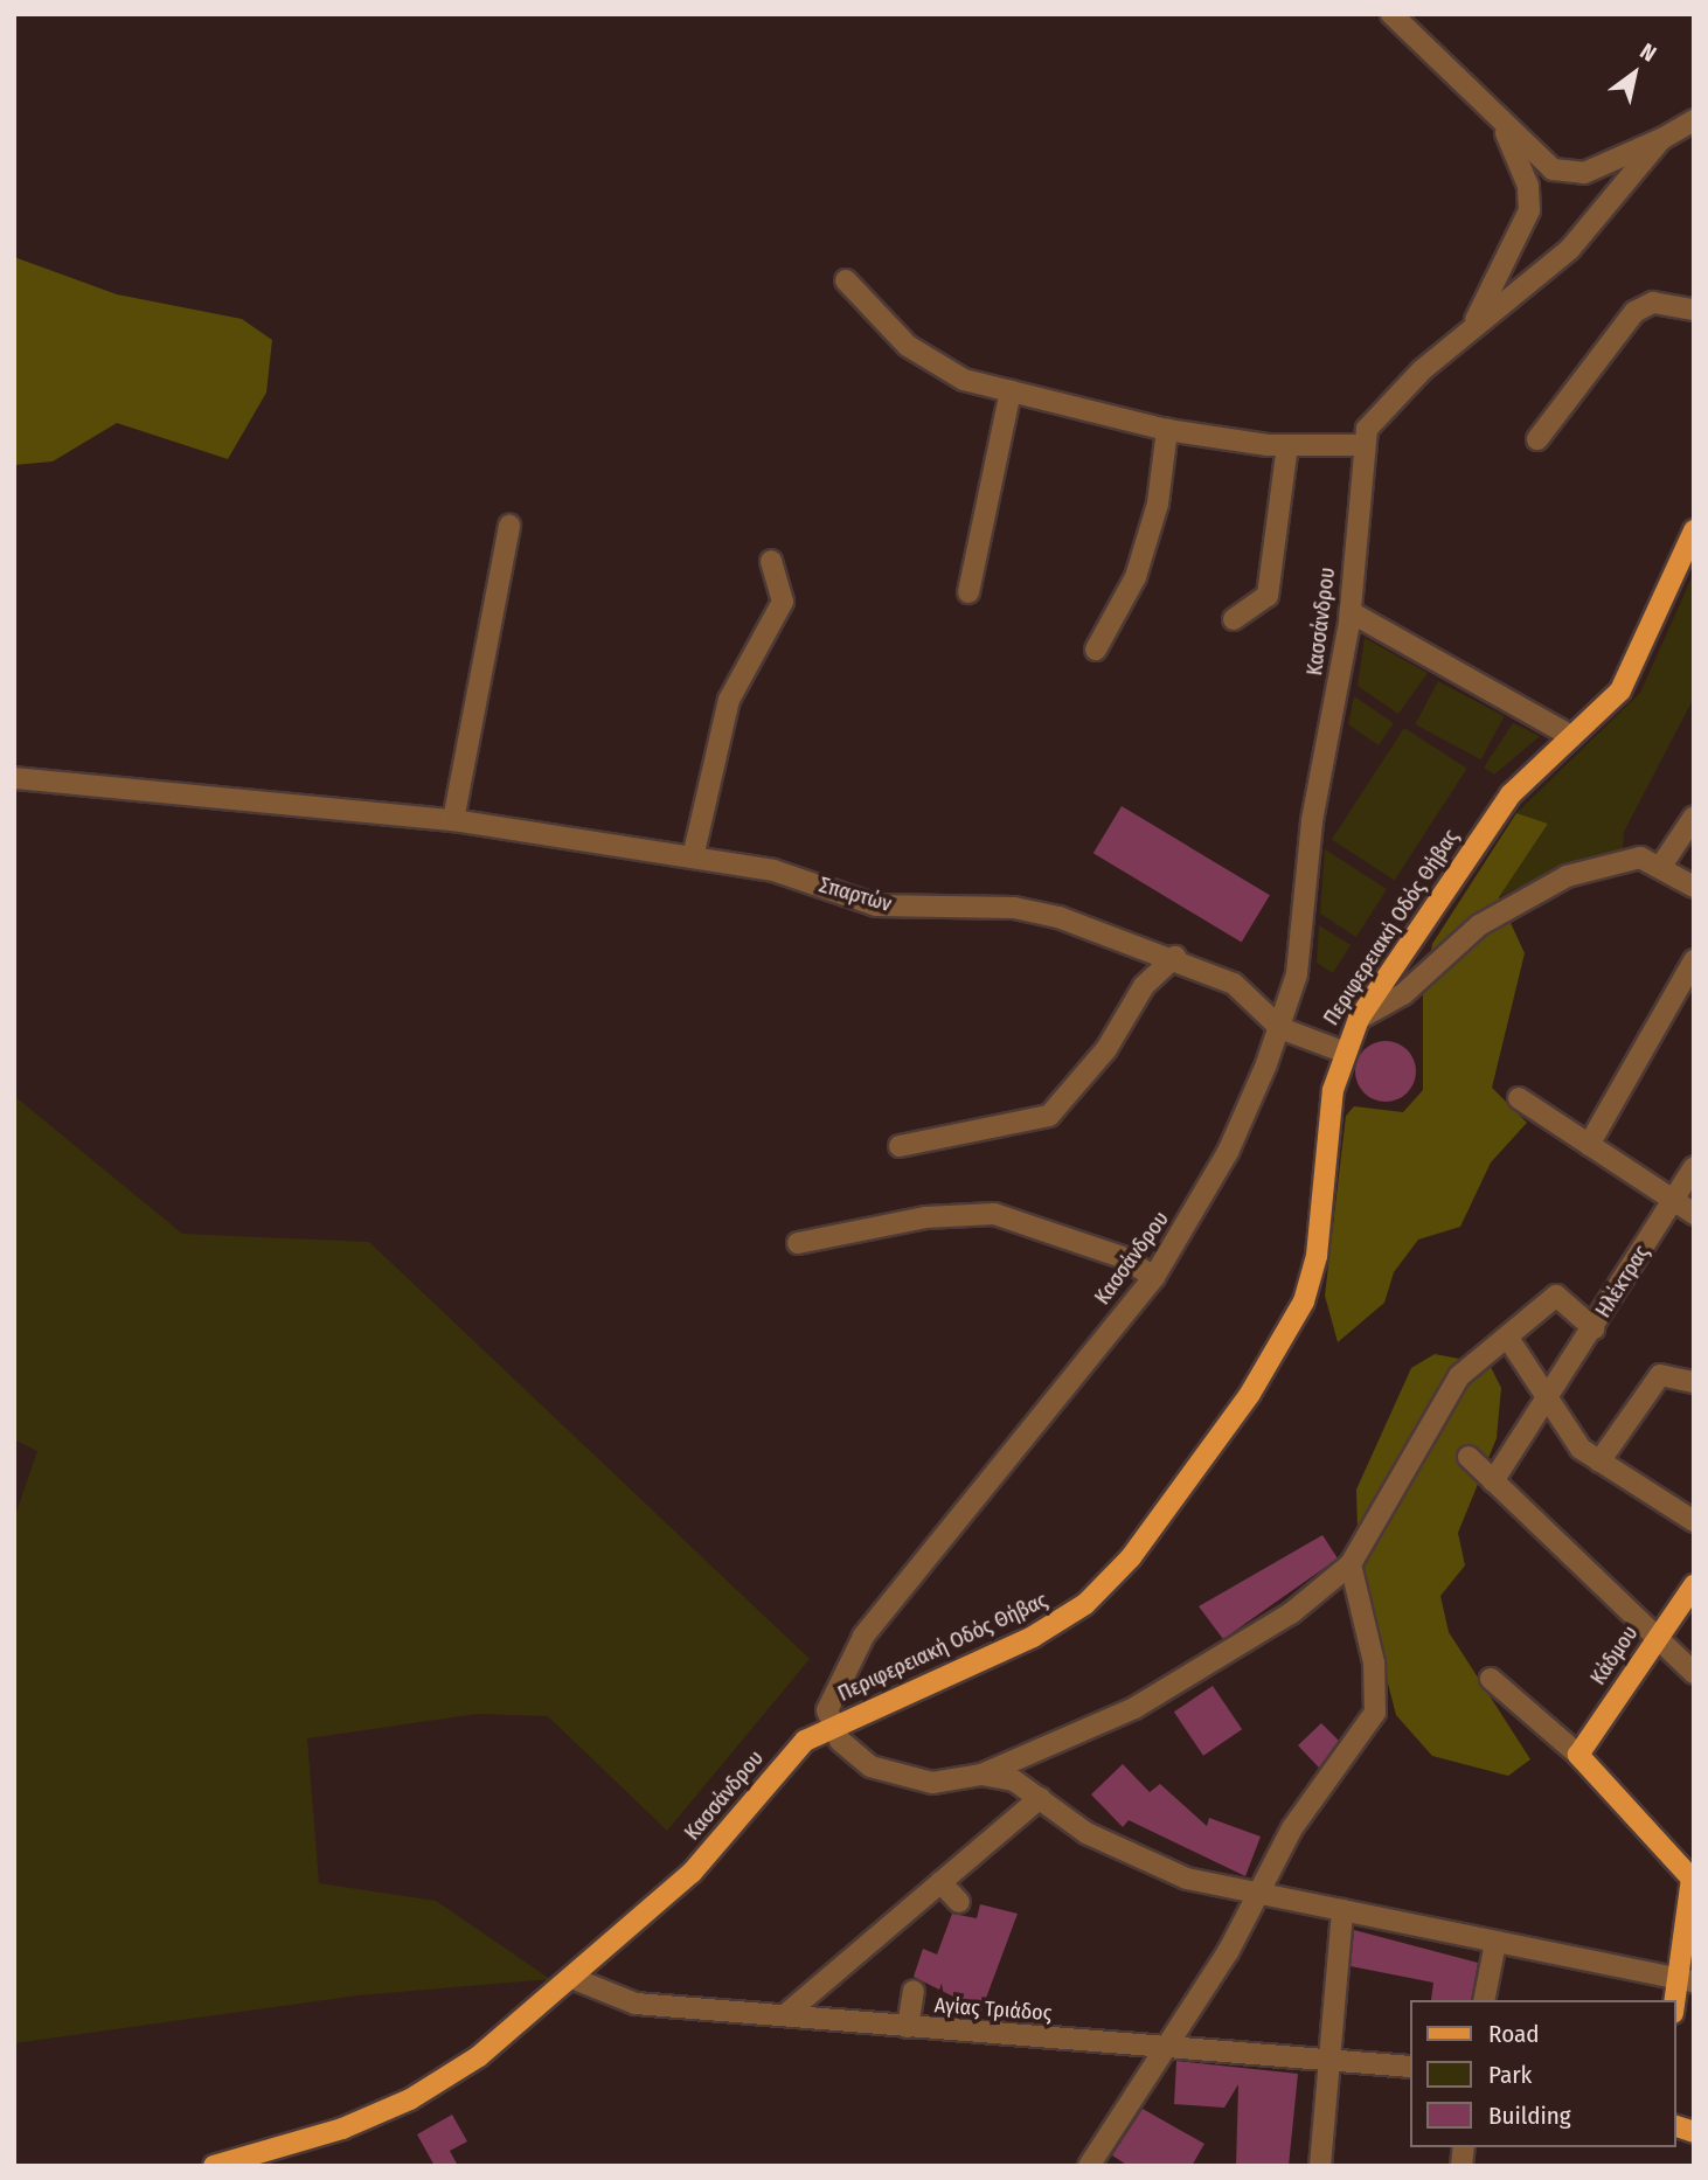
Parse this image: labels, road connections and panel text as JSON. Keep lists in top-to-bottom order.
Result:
{
  "streets": {
    "main road": ["Κασσάνδρου", "Περιφερειακή Οδός Θήβας", "Κάδμου"],
    "street": ["Σπαρτών", "Ηλέκτρας", "Αγίας Τριάδος"]
  },
  "crossings": [
    ["Κασσάνδρου", "Σπαρτών"],
    ["Κασσάνδρου", "Περιφερειακή Οδός Θήβας"],
    ["Κασσάνδρου", "Αγίας Τριάδος"]
  ],
  "legend": ["Road", "Park", "Building"],
  "north": "top right"
}
